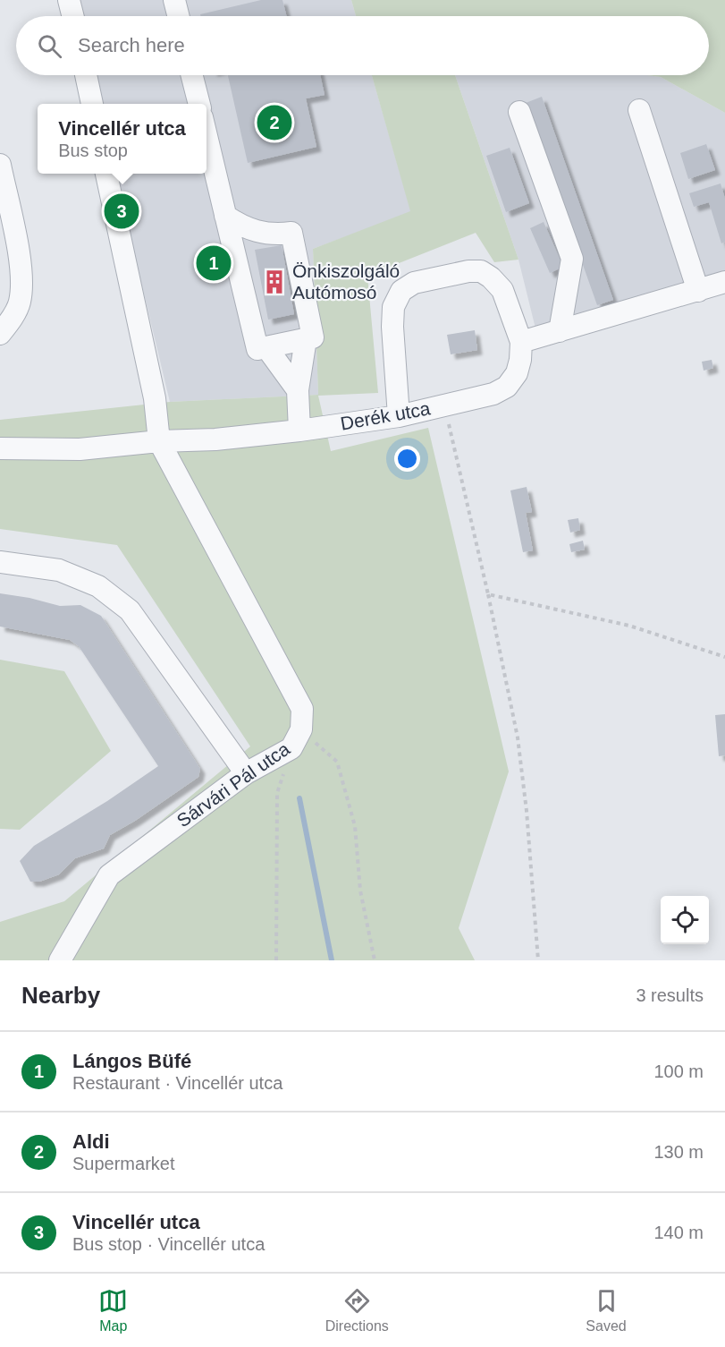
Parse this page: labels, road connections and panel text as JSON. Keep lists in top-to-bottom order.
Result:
{
  "streets": {
    "street": ["Derék utca", "Sárvári Pál utca"]
  },
  "crossings": [
    ["Derék utca", "Sárvári Pál utca"]
  ],
  "places": {
    "building": ["Önkiszolgáló Autómosó"]
  },
  "page": {
    "search": "Search here",
    "pins": ["2", "3", "1"],
    "popup": ["Vincellér utca", "Bus stop"],
    "heading": ["Nearby", "3 results"],
    "list": [
      {
        "mark": "1",
        "name": "Lángos Büfé",
        "note": "Restaurant · Vincellér utca",
        "value": "100 m"
      },
      {
        "mark": "2",
        "name": "Aldi",
        "note": "Supermarket",
        "value": "130 m"
      },
      {
        "mark": "3",
        "name": "Vincellér utca",
        "note": "Bus stop · Vincellér utca",
        "value": "140 m"
      }
    ],
    "nav": ["Map", "Directions", "Saved"]
  }
}
